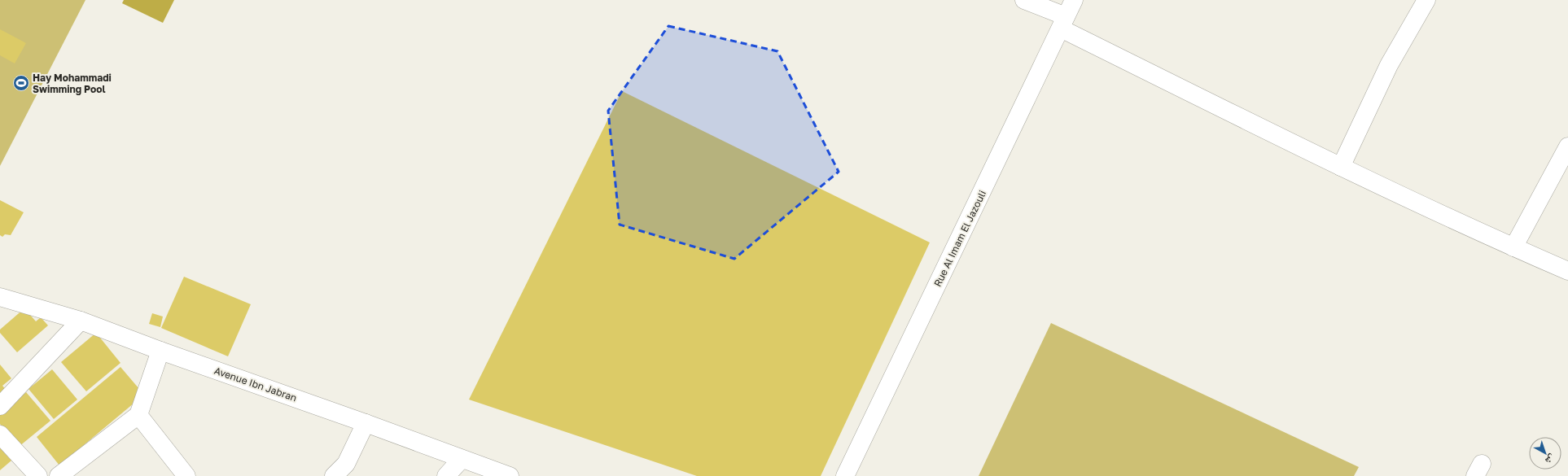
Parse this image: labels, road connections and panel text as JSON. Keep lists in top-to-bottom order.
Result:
{
  "streets": {
    "street": ["Rue Al Imam El Jazouli", "Avenue Ibn Jabran"]
  },
  "places": {
    "sports": ["Hay Mohammadi Swimming Pool"]
  },
  "north": "bottom right"
}
